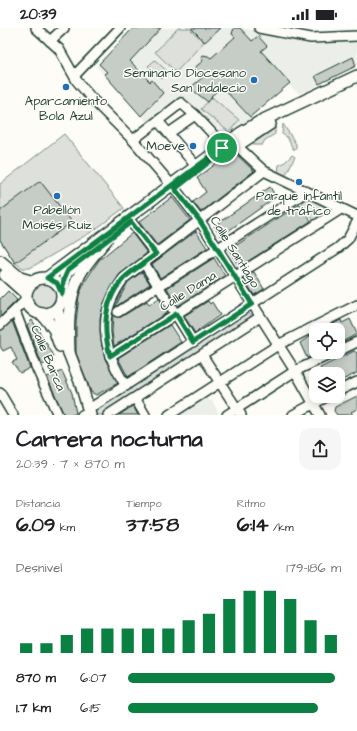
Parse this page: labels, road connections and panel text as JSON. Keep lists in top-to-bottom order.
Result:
{
  "streets": {
    "street": ["Calle Santiago", "Calle Dama", "Calle Barca"]
  },
  "crossings": [
    ["Calle Santiago", "Calle Dama"]
  ],
  "places": [
    "Seminario Diocesano San Indalecio",
    "Aparcamiento Bola Azul",
    "Moeve",
    "Parque infantil de tráfico",
    "Pabellón Moisés Ruiz"
  ],
  "page": {
    "status": "20:39",
    "heading": ["Carrera nocturna", "20:39 · 7 × 870 m"],
    "stats": [
      ["Distancia", "6.09 km"],
      ["Tiempo", "37:58"],
      ["Ritmo", "6:14 /km"]
    ],
    "chart": ["Desnivel", "179–186 m"],
    "list": [
      {
        "name": "870 m",
        "note": "6:07"
      },
      {
        "name": "1.7 km",
        "note": "6:15"
      }
    ]
  }
}
